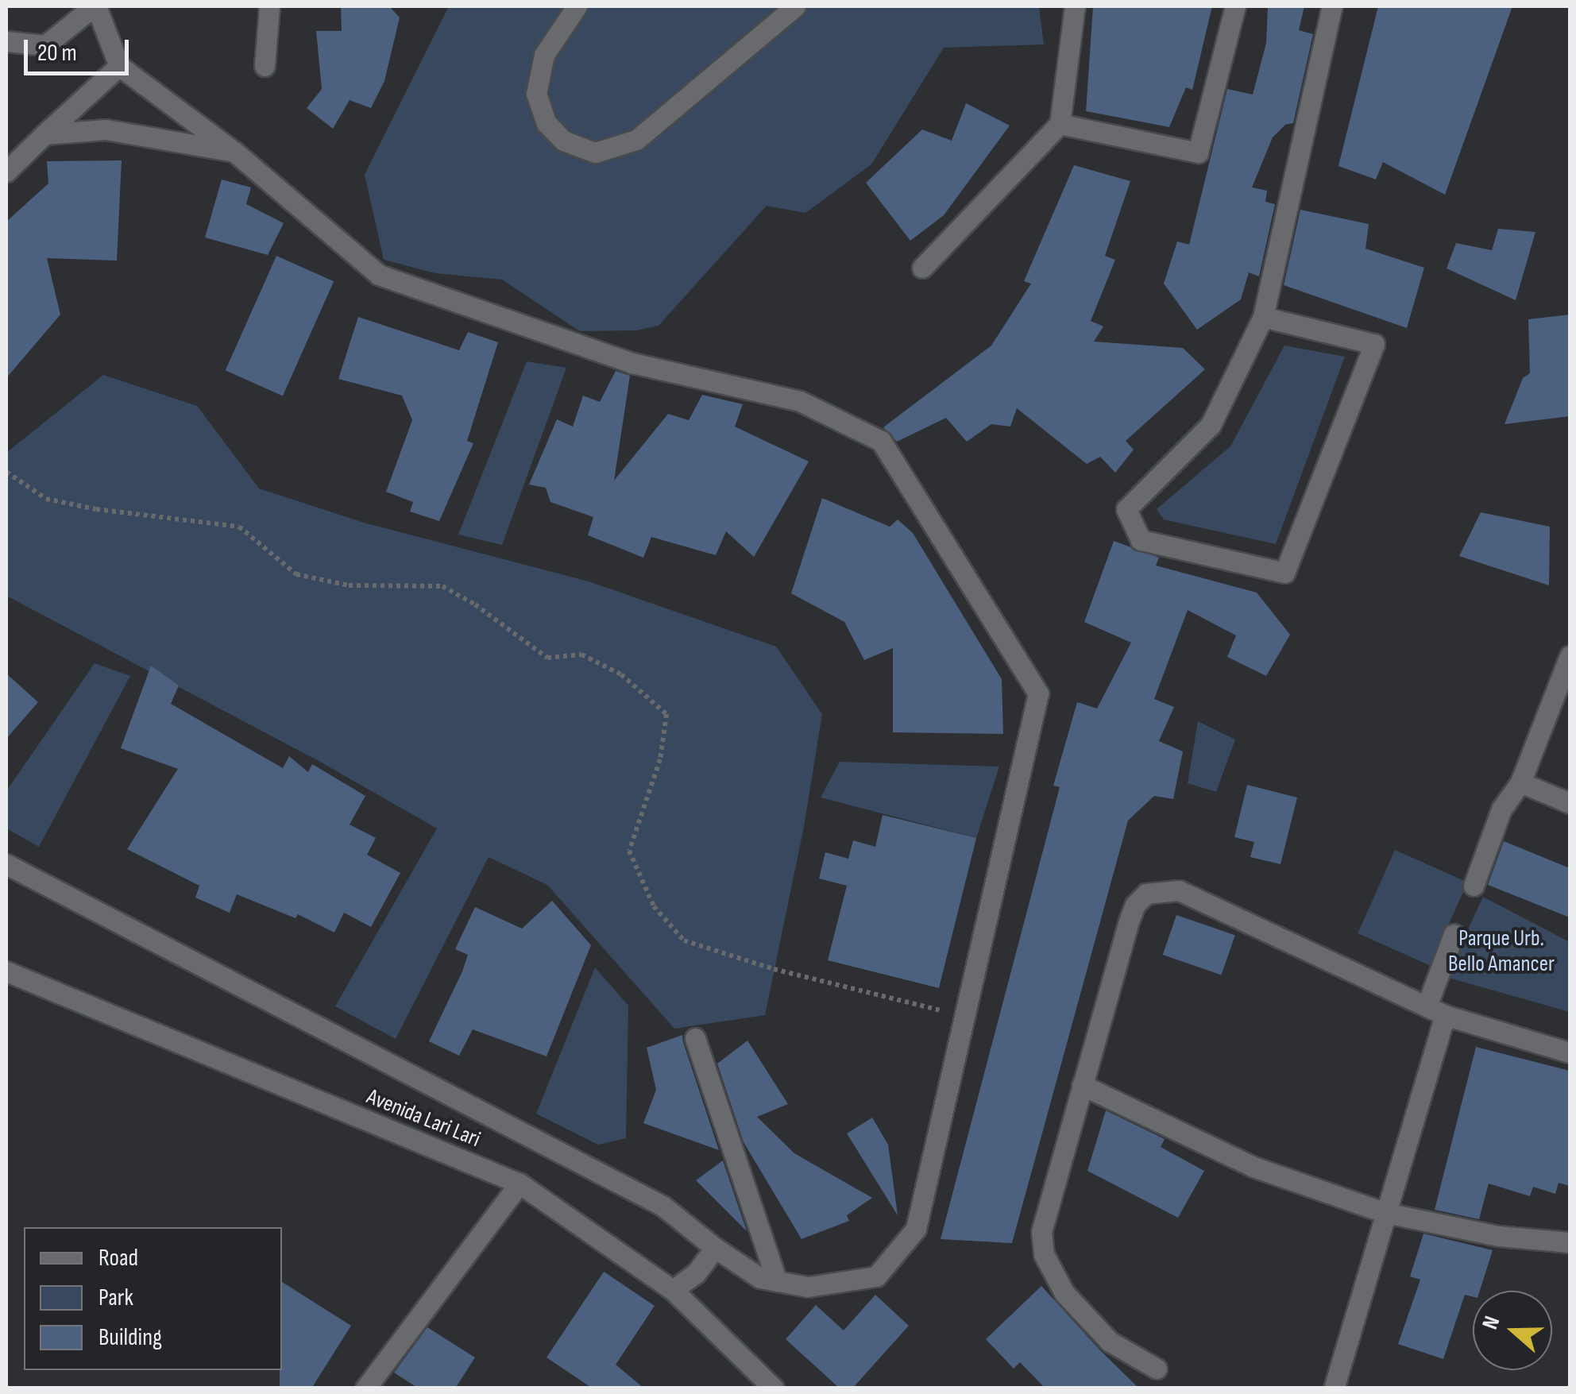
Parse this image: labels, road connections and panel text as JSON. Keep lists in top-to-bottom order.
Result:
{
  "streets": {
    "street": ["Avenida Lari Lari"]
  },
  "parks": ["Parque Urb. Bello Amancer"],
  "legend": ["Road", "Park", "Building"],
  "scale_bar": "20 m",
  "north": "left"
}
